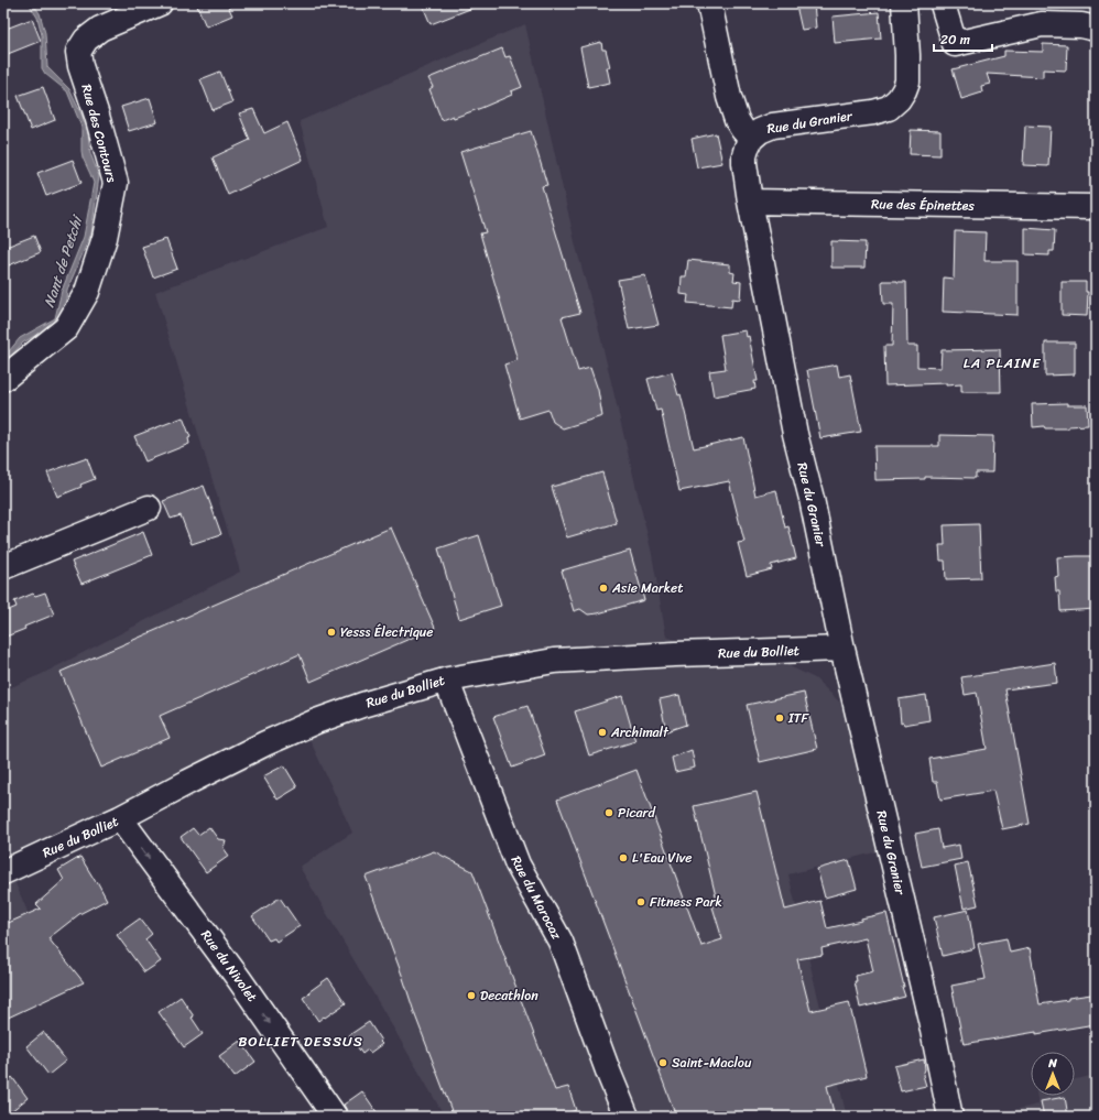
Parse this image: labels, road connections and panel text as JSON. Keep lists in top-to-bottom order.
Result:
{
  "streets": {
    "street": [
      "Rue du Granier",
      "Rue des Contours",
      "Rue des Épinettes",
      "Rue du Bolliet",
      "Rue du Marocaz",
      "Rue du Nivolet"
    ]
  },
  "crossings": [
    ["Rue du Granier", "Rue des Épinettes"],
    ["Rue du Granier", "Rue du Bolliet"],
    ["Rue du Bolliet", "Rue du Marocaz"],
    ["Rue du Bolliet", "Rue du Nivolet"]
  ],
  "one_way": ["Rue du Nivolet"],
  "districts": ["LA PLAINE", "BOLLIET DESSUS"],
  "water": ["Nant de Petchi"],
  "places": [
    "Asie Market",
    "Yesss Électrique",
    "ITF",
    "Archimalt",
    "Picard",
    "L'Eau Vive",
    "Fitness Park",
    "Decathlon",
    "Saint-Maclou"
  ],
  "scale_bar": "20 m",
  "north": "top"
}
